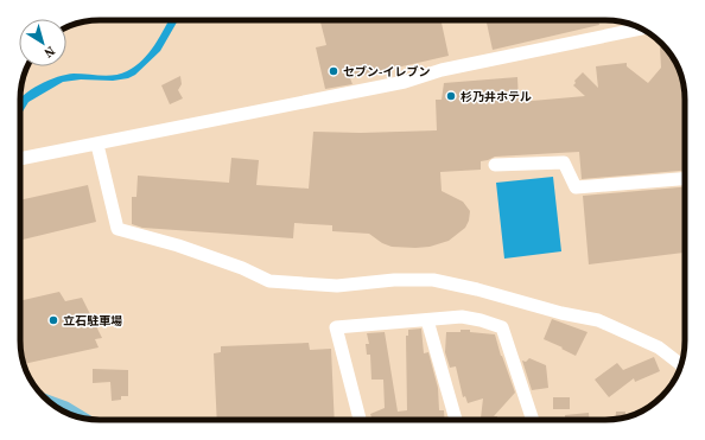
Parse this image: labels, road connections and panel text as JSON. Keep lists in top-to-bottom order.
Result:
{
  "places": ["セブン-イレブン", "杉乃井ホテル", "立石駐車場"],
  "north": "bottom right"
}
